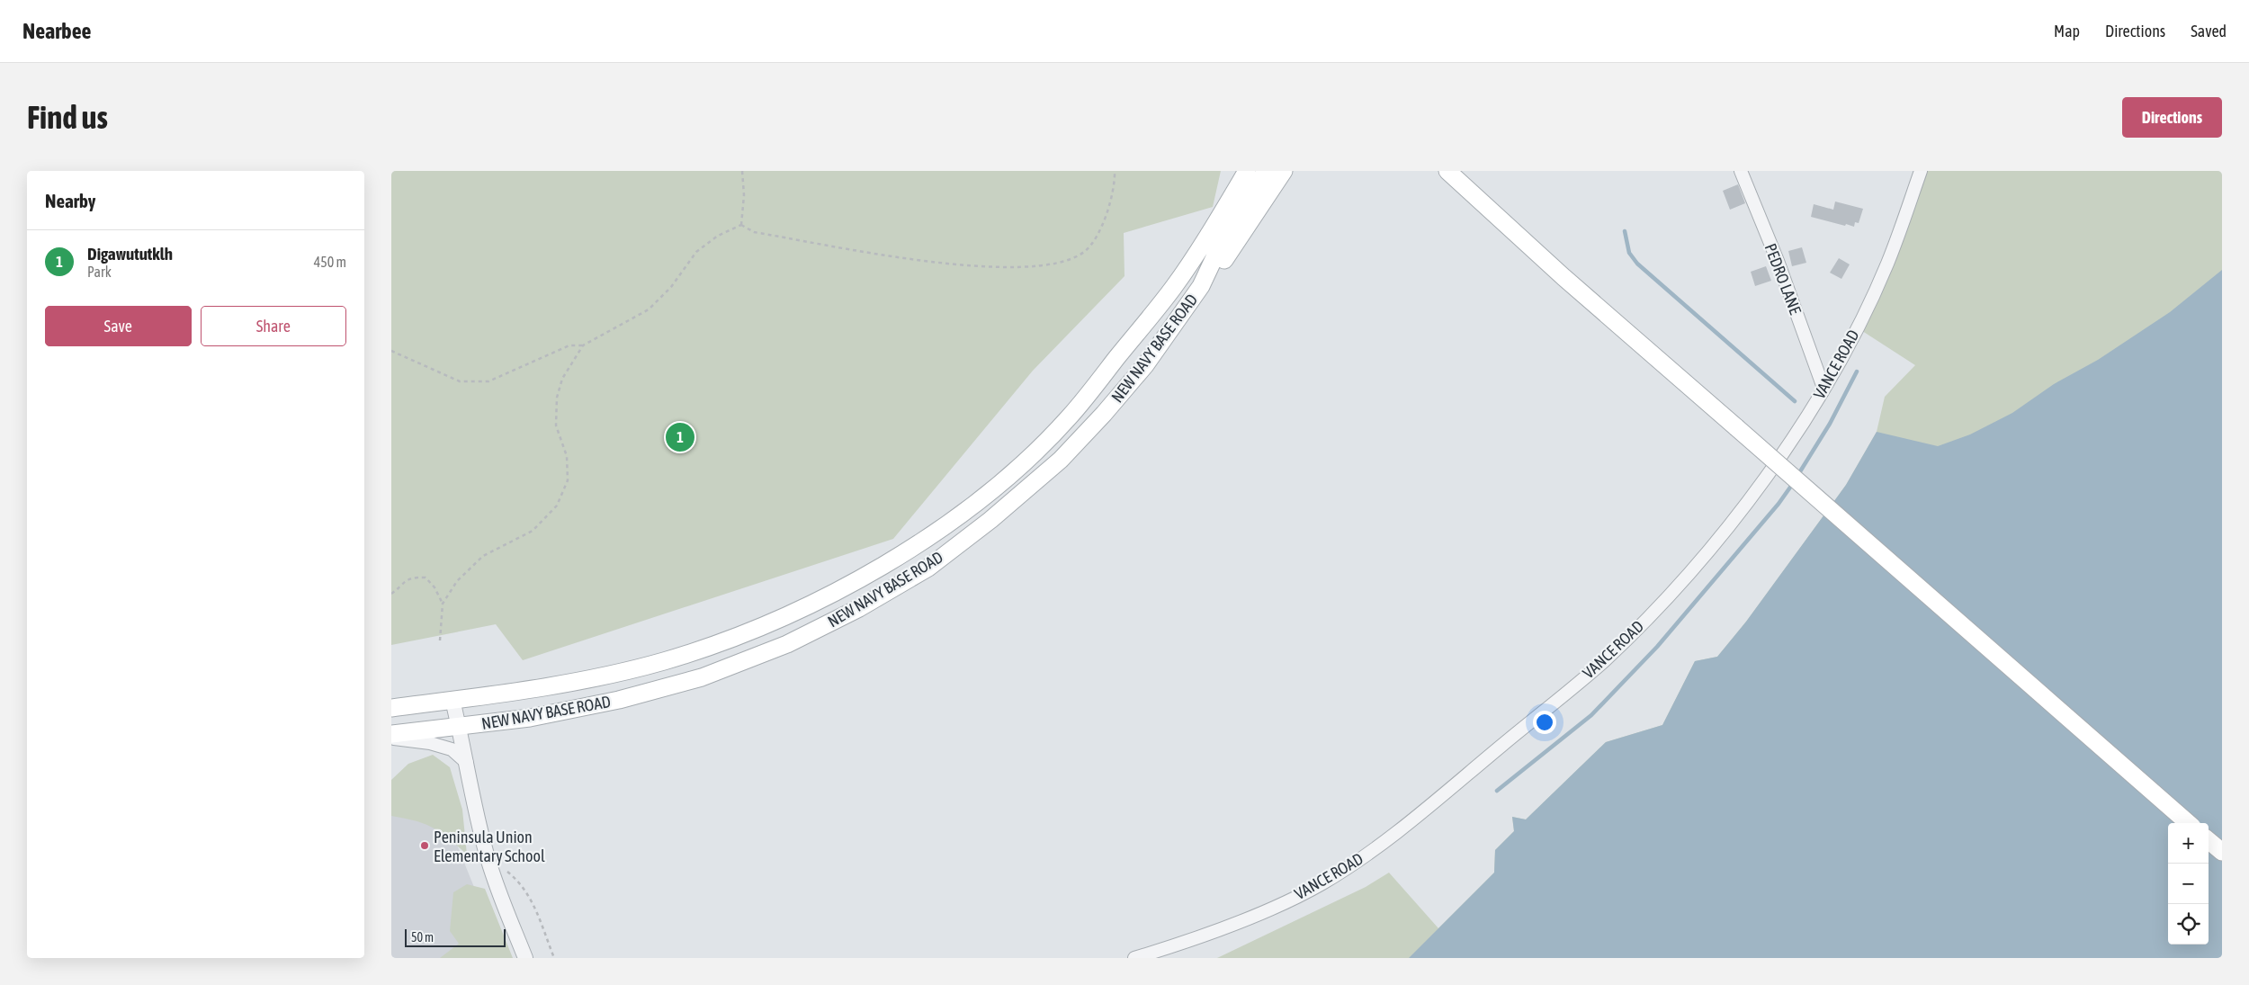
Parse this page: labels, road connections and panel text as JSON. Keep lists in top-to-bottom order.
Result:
{
  "streets": {
    "main road": ["NEW NAVY BASE ROAD"],
    "street": ["PEDRO LANE", "VANCE ROAD"]
  },
  "crossings": [
    ["PEDRO LANE", "VANCE ROAD"]
  ],
  "places": ["Peninsula Union Elementary School"],
  "scale_bar": "50 m",
  "page": {
    "header": "Nearbee",
    "nav": ["Map", "Directions", "Saved"],
    "buttons": [
      "Directions",
      ["Save", "Share"]
    ],
    "title": "Find us",
    "heading": "Nearby",
    "list": [
      {
        "mark": "1",
        "name": "Digawututklh",
        "note": "Park",
        "value": "450 m"
      }
    ],
    "pins": "1",
    "map_buttons": ["+", "−"],
    "scale": "50 m"
  }
}
